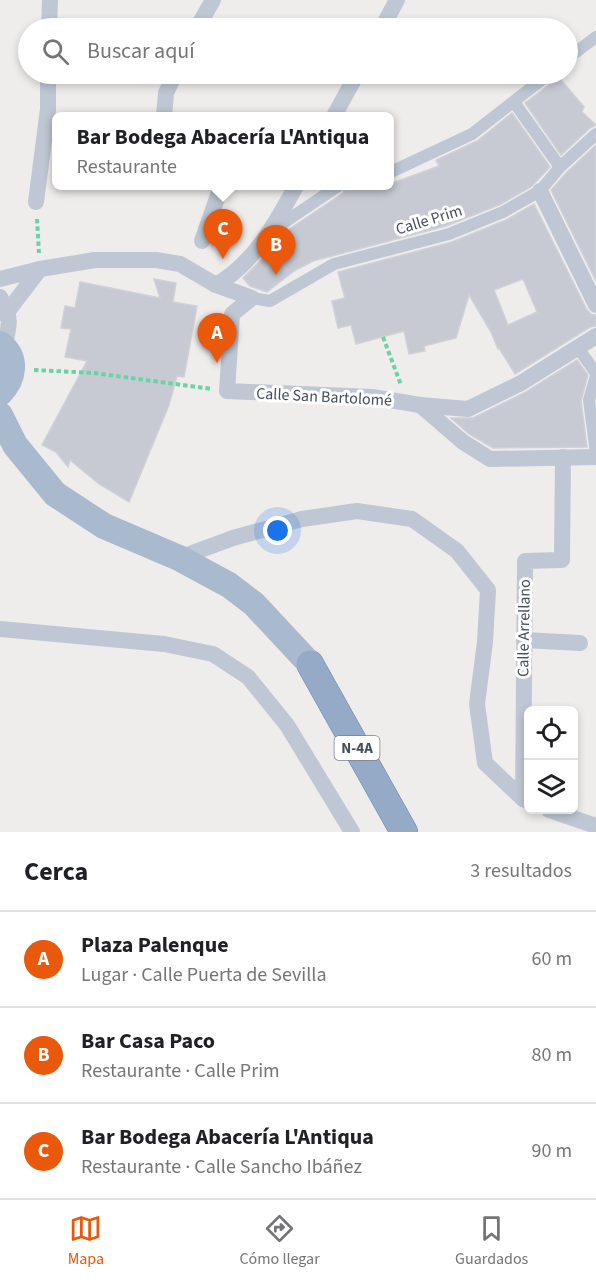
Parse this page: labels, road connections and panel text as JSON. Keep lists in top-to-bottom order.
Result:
{
  "streets": {
    "highway": ["N-4A"],
    "street": ["Calle Prim", "Calle San Bartolomé", "Calle Arrellano"]
  },
  "page": {
    "search": "Buscar aquí",
    "popup": ["Bar Bodega Abacería L'Antiqua", "Restaurante"],
    "pins": ["C", "B", "A"],
    "heading": ["Cerca", "3 resultados"],
    "list": [
      {
        "mark": "A",
        "name": "Plaza Palenque",
        "note": "Lugar · Calle Puerta de Sevilla",
        "value": "60 m"
      },
      {
        "mark": "B",
        "name": "Bar Casa Paco",
        "note": "Restaurante · Calle Prim",
        "value": "80 m"
      },
      {
        "mark": "C",
        "name": "Bar Bodega Abacería L'Antiqua",
        "note": "Restaurante · Calle Sancho Ibáñez",
        "value": "90 m"
      }
    ],
    "nav": ["Mapa", "Cómo llegar", "Guardados"]
  }
}
